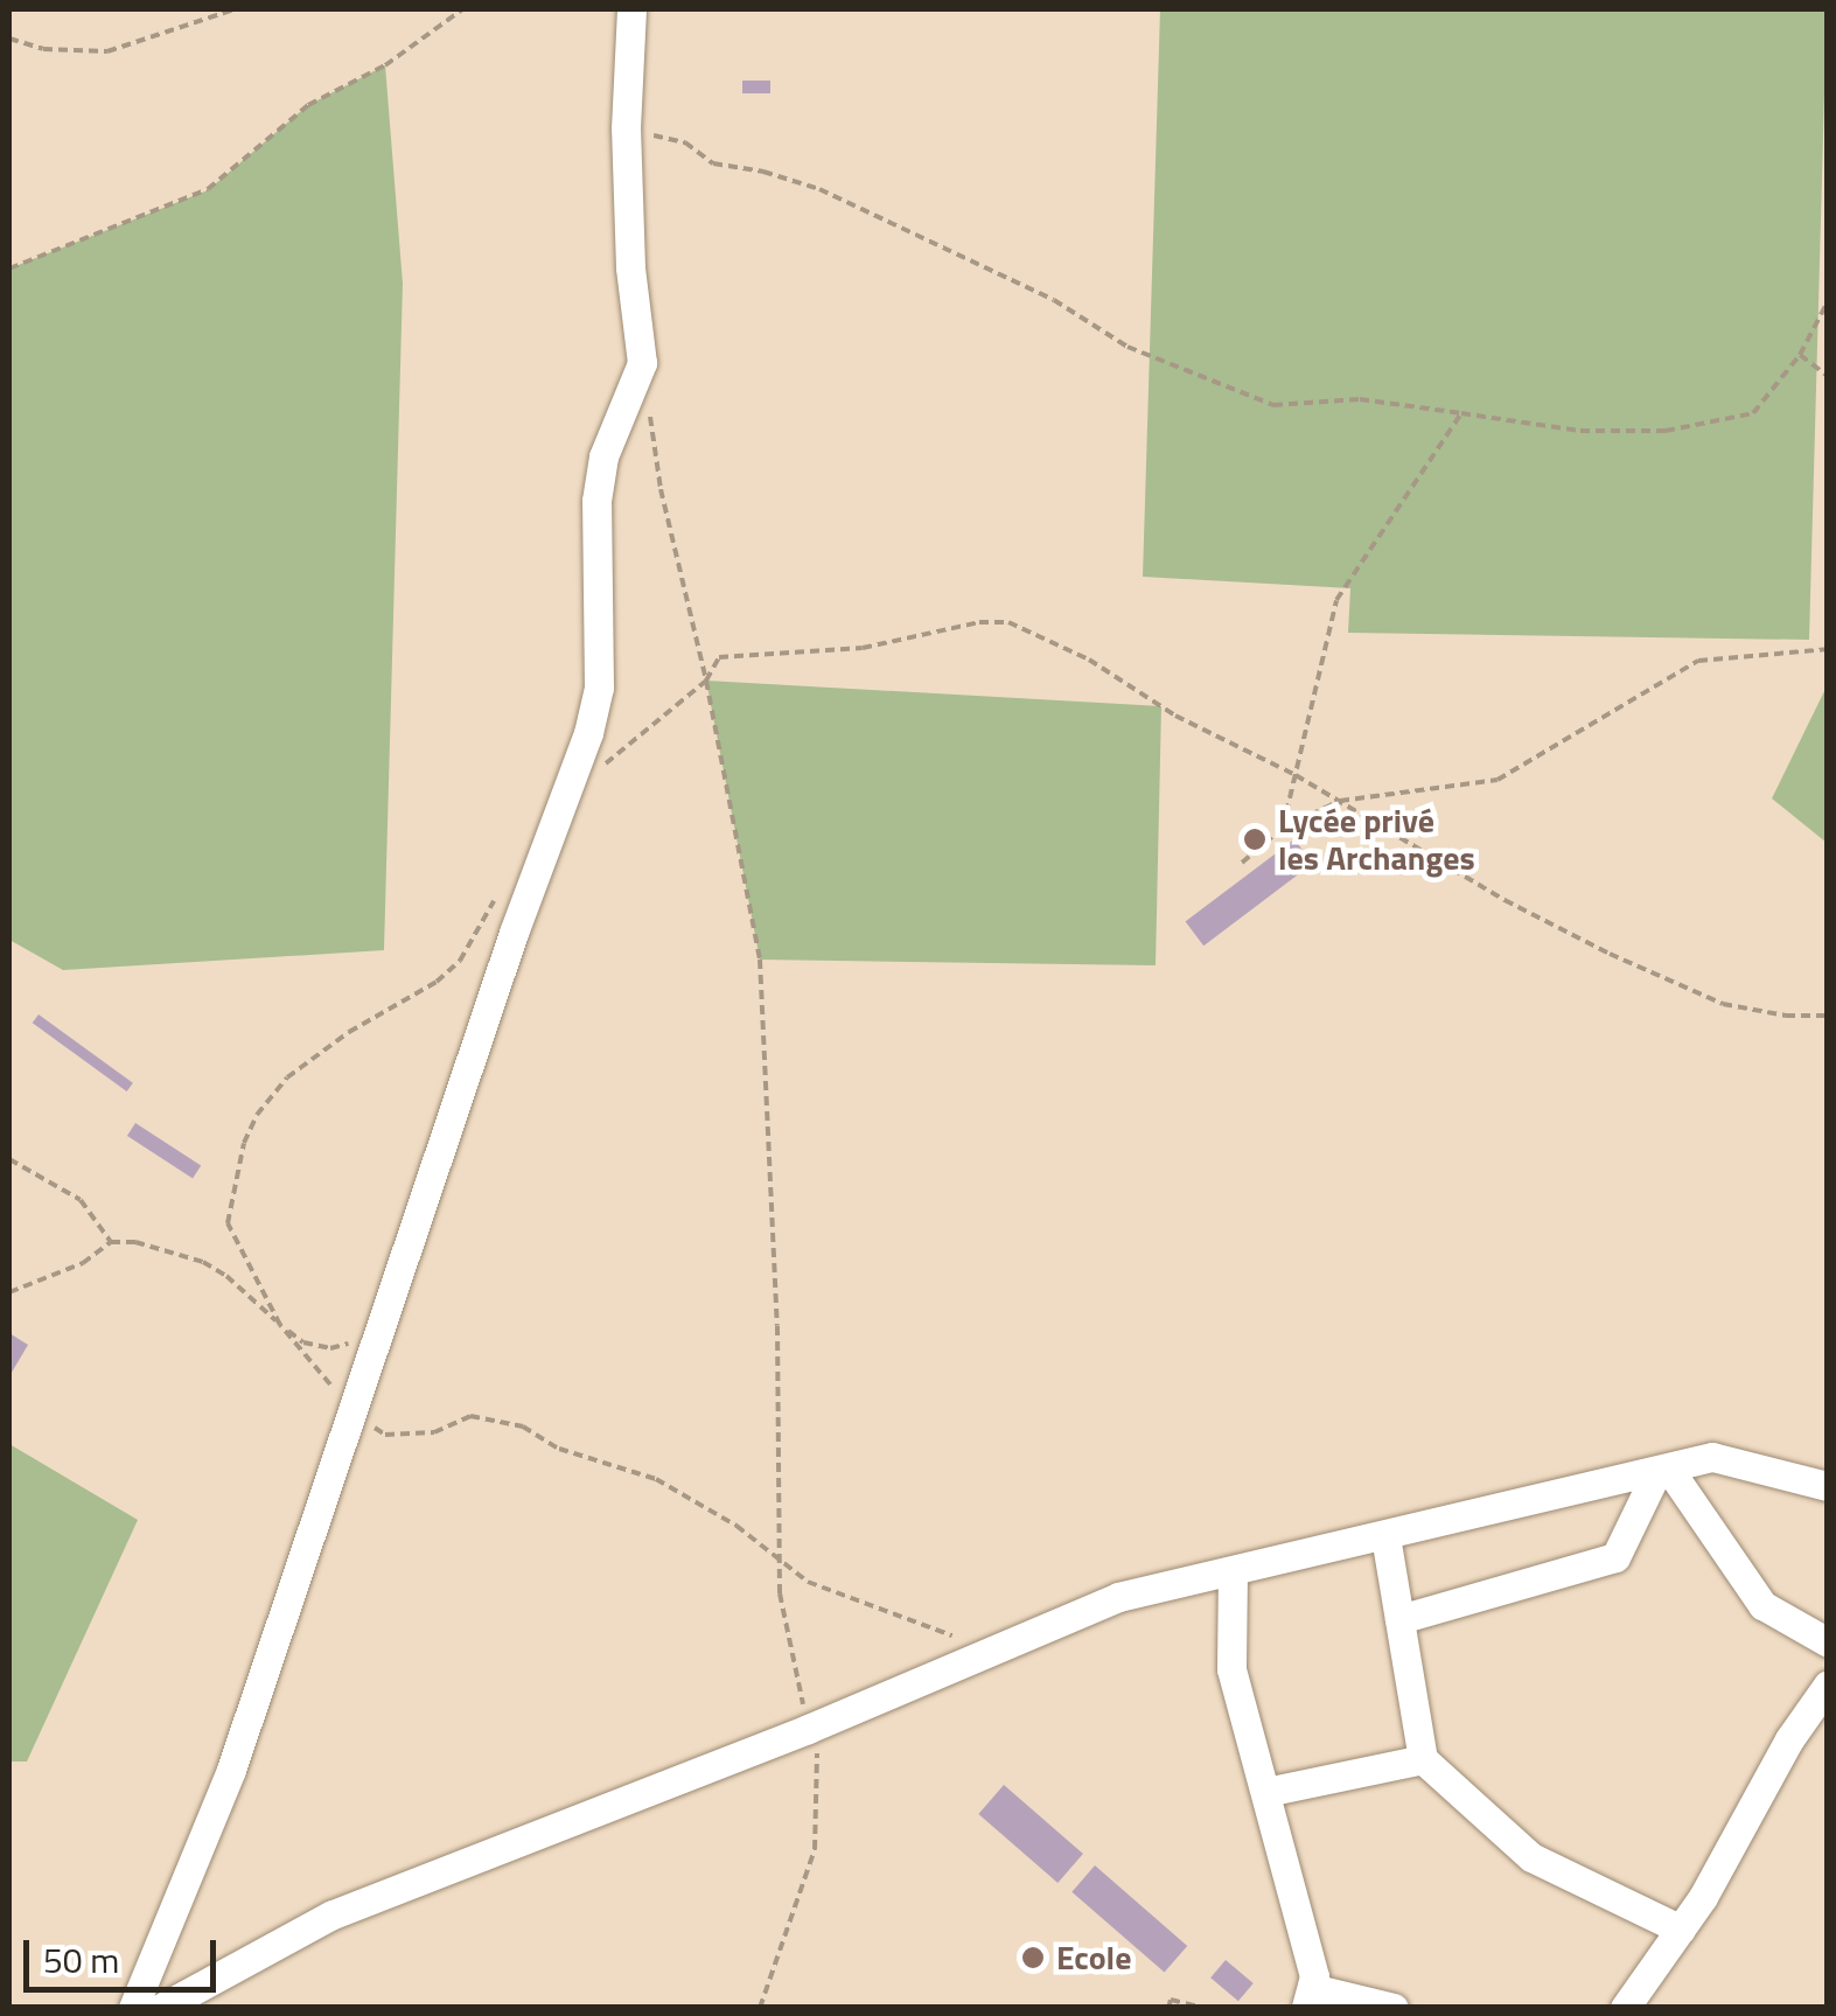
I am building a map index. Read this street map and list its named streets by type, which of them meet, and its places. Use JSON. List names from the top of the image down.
{
  "places": ["Lycée privé les Archanges", "Ecole"],
  "scale_bar": "50 m"
}
